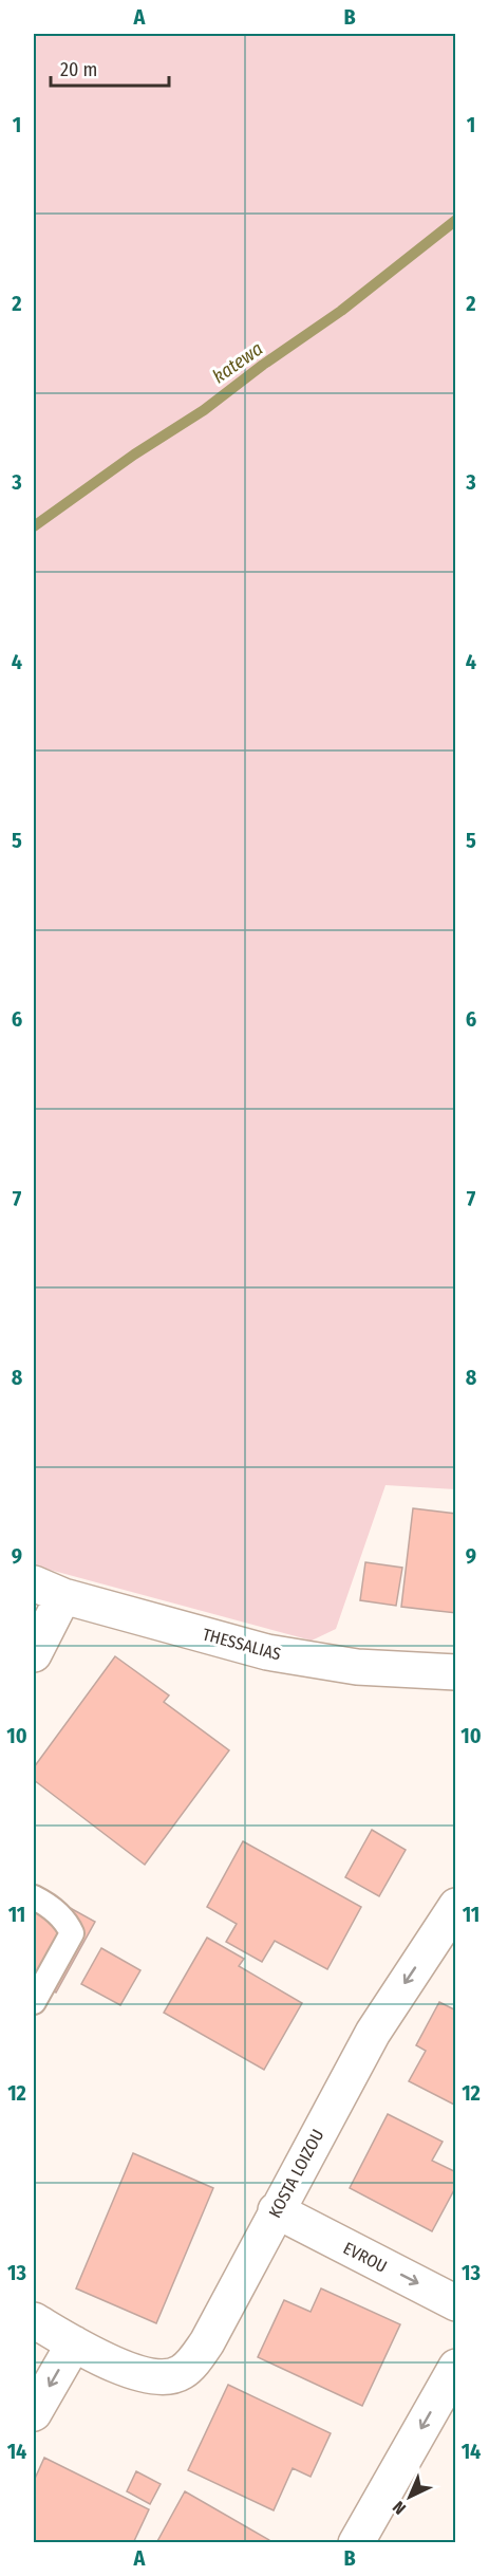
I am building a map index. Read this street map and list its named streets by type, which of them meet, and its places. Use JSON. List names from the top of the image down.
{
  "streets": {
    "street": ["THESSALIAS", "KOSTA LOIZOU", "EVROU"]
  },
  "crossings": [
    ["KOSTA LOIZOU", "EVROU"]
  ],
  "one_way": ["KOSTA LOIZOU", "EVROU"],
  "water": ["katewa"],
  "scale_bar": "20 m",
  "north": "bottom left",
  "grid": {
    "columns": ["A", "B"],
    "rows": [
      "1",
      "2",
      "3",
      "4",
      "5",
      "6",
      "7",
      "8",
      "9",
      "10",
      "11",
      "12",
      "13",
      "14"
    ]
  }
}
